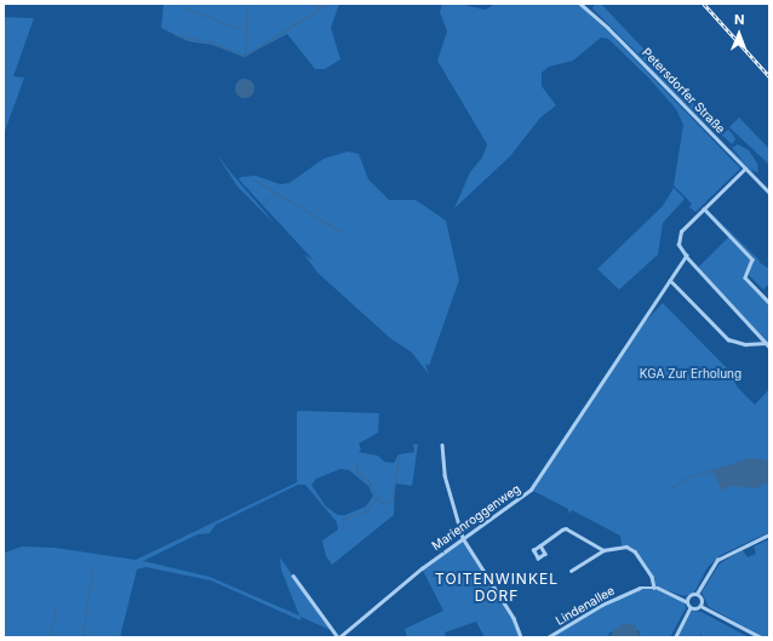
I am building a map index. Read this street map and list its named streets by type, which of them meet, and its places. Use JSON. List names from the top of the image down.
{
  "streets": {
    "street": ["Petersdorfer Straße", "Marienroggenweg", "Lindenallee"]
  },
  "districts": ["TOITENWINKEL DORF"],
  "parks": ["KGA Zur Erholung"],
  "north": "top"
}
